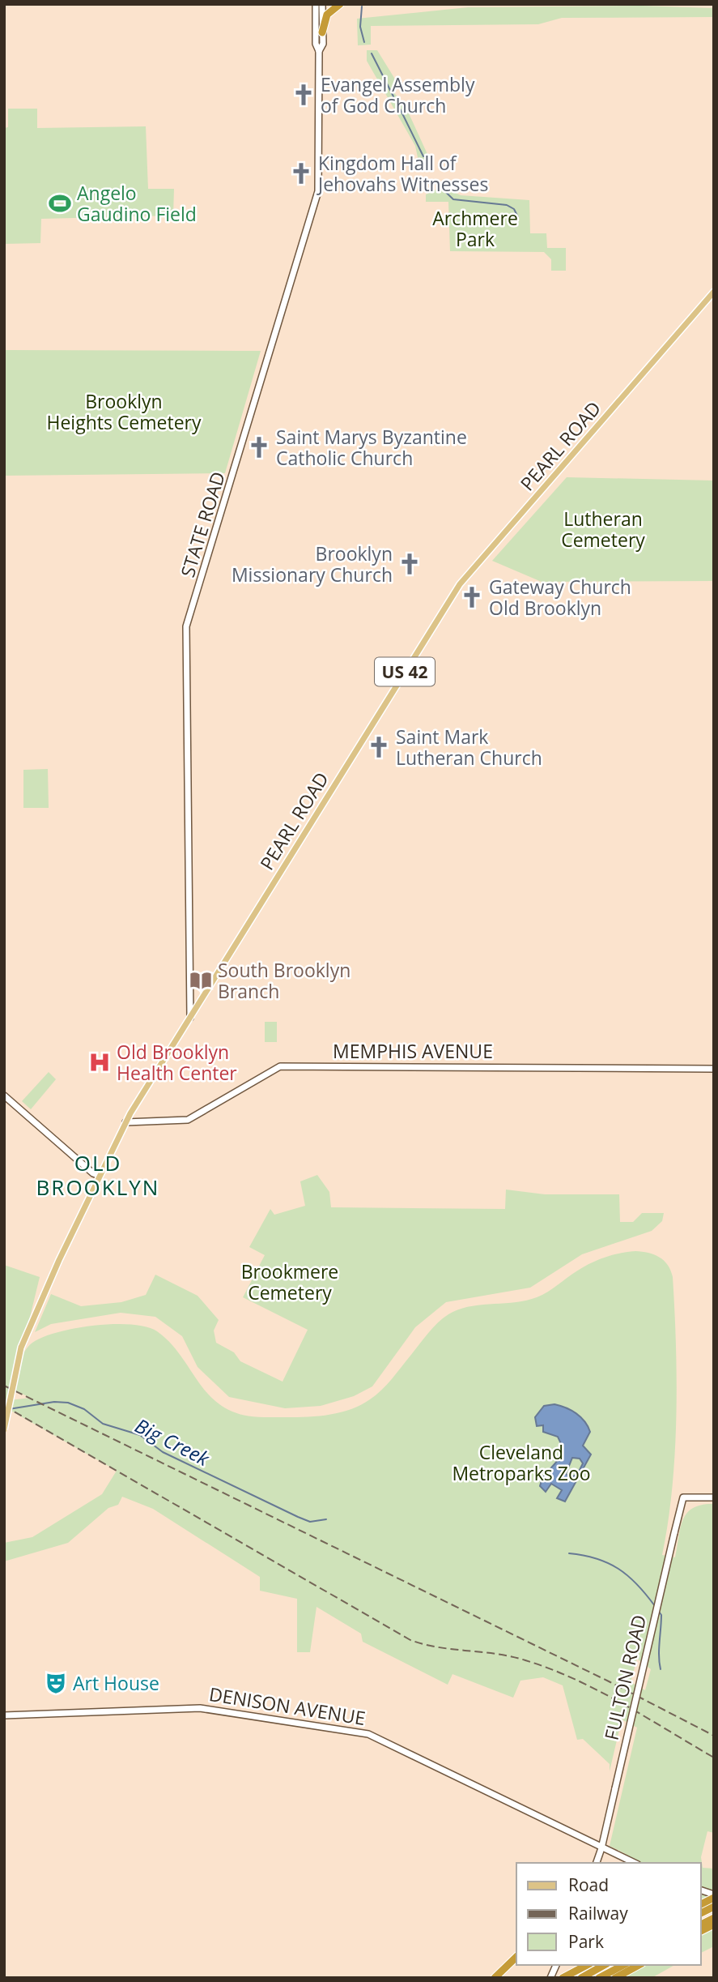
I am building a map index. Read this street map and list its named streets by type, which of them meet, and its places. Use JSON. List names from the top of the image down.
{
  "streets": {
    "main road": [
      "PEARL ROAD",
      "STATE ROAD",
      "US 42",
      "MEMPHIS AVENUE",
      "FULTON ROAD",
      "DENISON AVENUE"
    ]
  },
  "crossings": [
    ["PEARL ROAD", "STATE ROAD"],
    ["PEARL ROAD", "MEMPHIS AVENUE"],
    ["FULTON ROAD", "DENISON AVENUE"]
  ],
  "districts": ["OLD BROOKLYN"],
  "water": ["Big Creek"],
  "parks": [
    "Archmere Park",
    "Brooklyn Heights Cemetery",
    "Lutheran Cemetery",
    "Brookmere Cemetery",
    "Cleveland Metroparks Zoo"
  ],
  "places": {
    "church": [
      "Evangel Assembly of God Church",
      "Kingdom Hall of Jehovahs Witnesses",
      "Saint Marys Byzantine Catholic Church",
      "Brooklyn Missionary Church",
      "Gateway Church Old Brooklyn",
      "Saint Mark Lutheran Church"
    ],
    "sports": ["Angelo Gaudino Field"],
    "library": ["South Brooklyn Branch"],
    "hospital": ["Old Brooklyn Health Center"],
    "theatre": ["Art House"]
  },
  "legend": ["Road", "Railway", "Park"]
}
